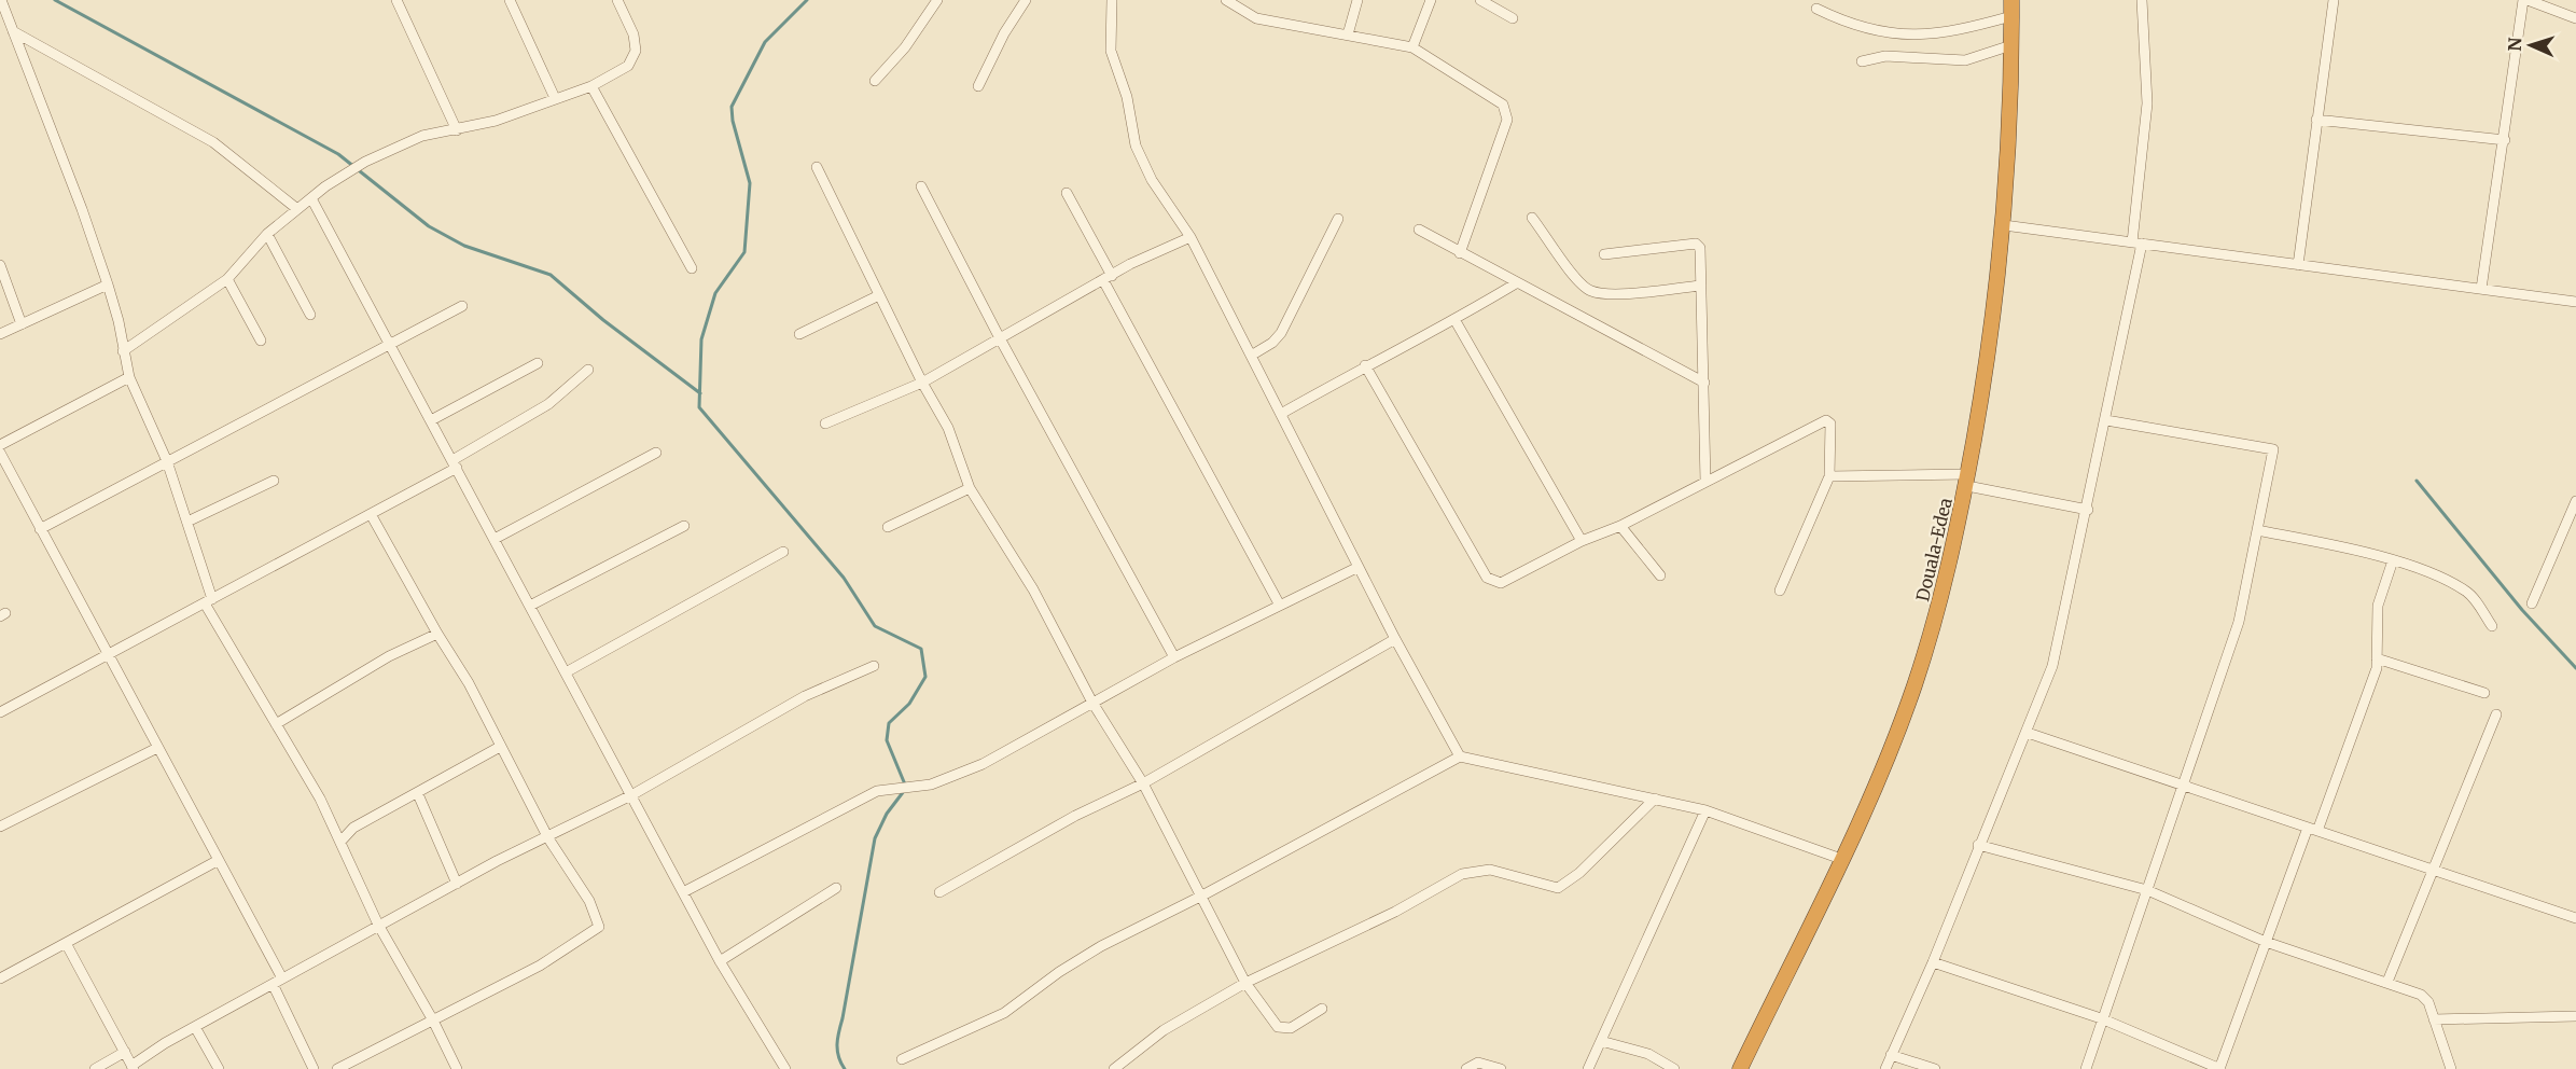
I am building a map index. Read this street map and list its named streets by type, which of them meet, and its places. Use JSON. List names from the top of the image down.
{
  "streets": {
    "highway": ["Douala-Edea"]
  },
  "north": "left"
}
